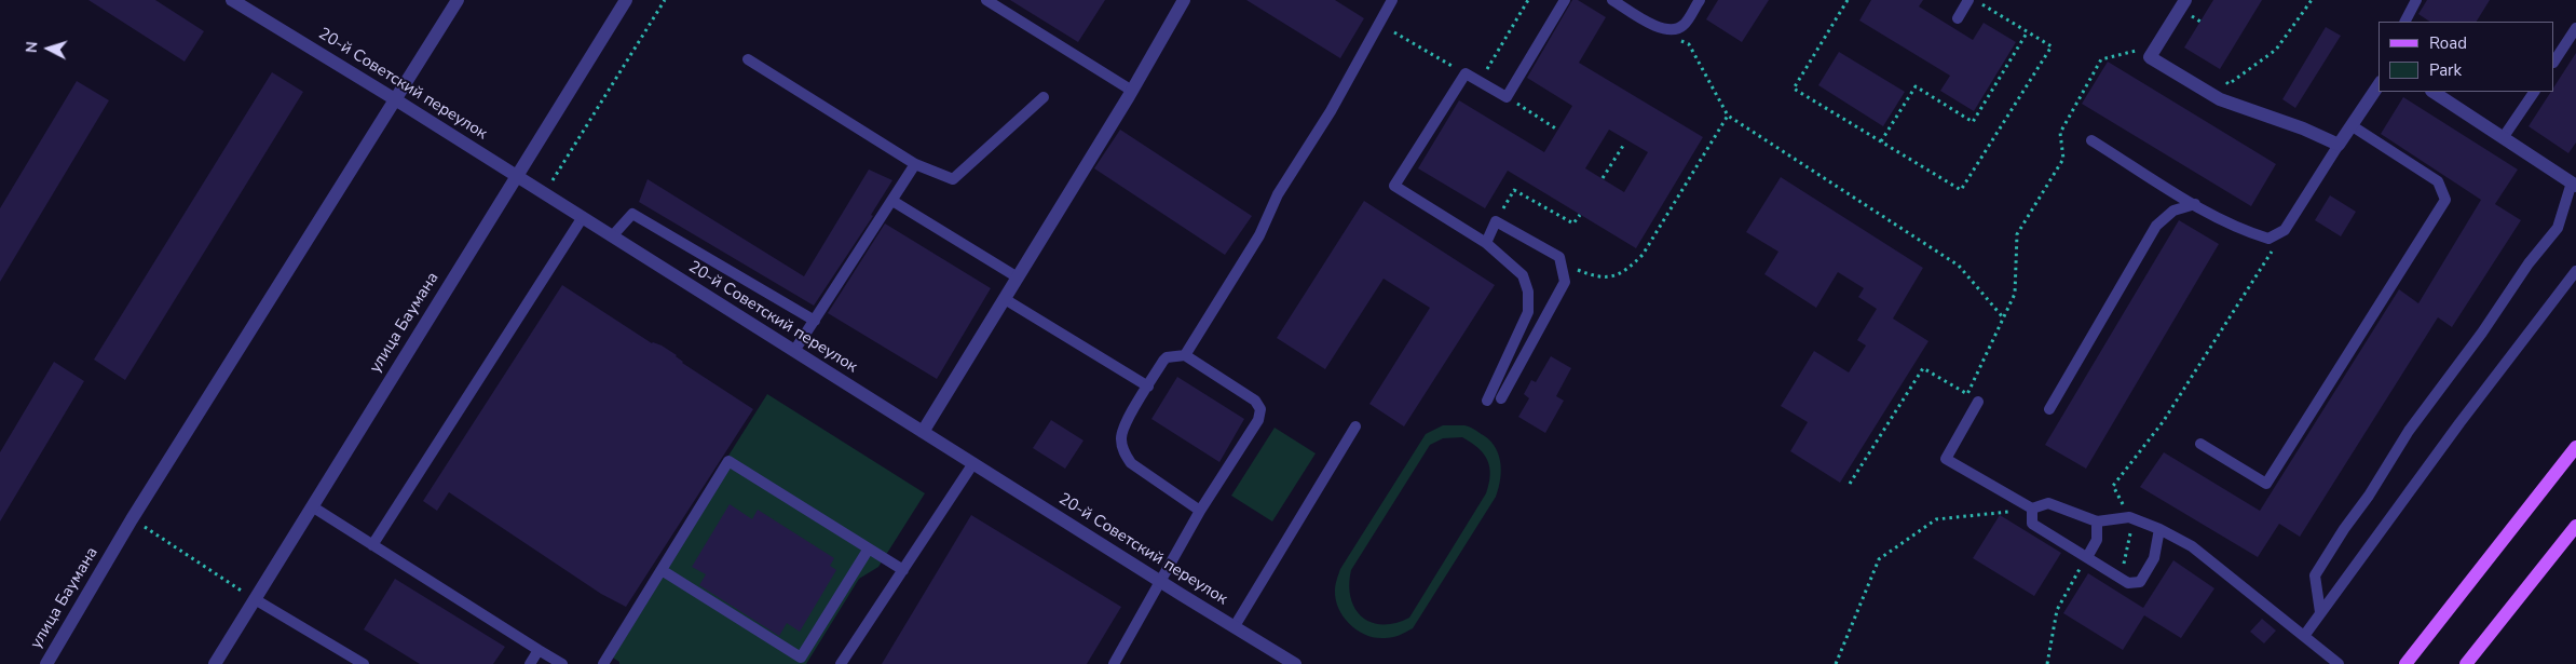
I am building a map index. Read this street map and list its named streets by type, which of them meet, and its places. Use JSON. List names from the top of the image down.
{
  "streets": {
    "street": ["20-й Советский переулок", "улица Баумана"]
  },
  "crossings": [
    ["20-й Советский переулок", "улица Баумана"]
  ],
  "legend": ["Road", "Park"],
  "north": "left"
}
